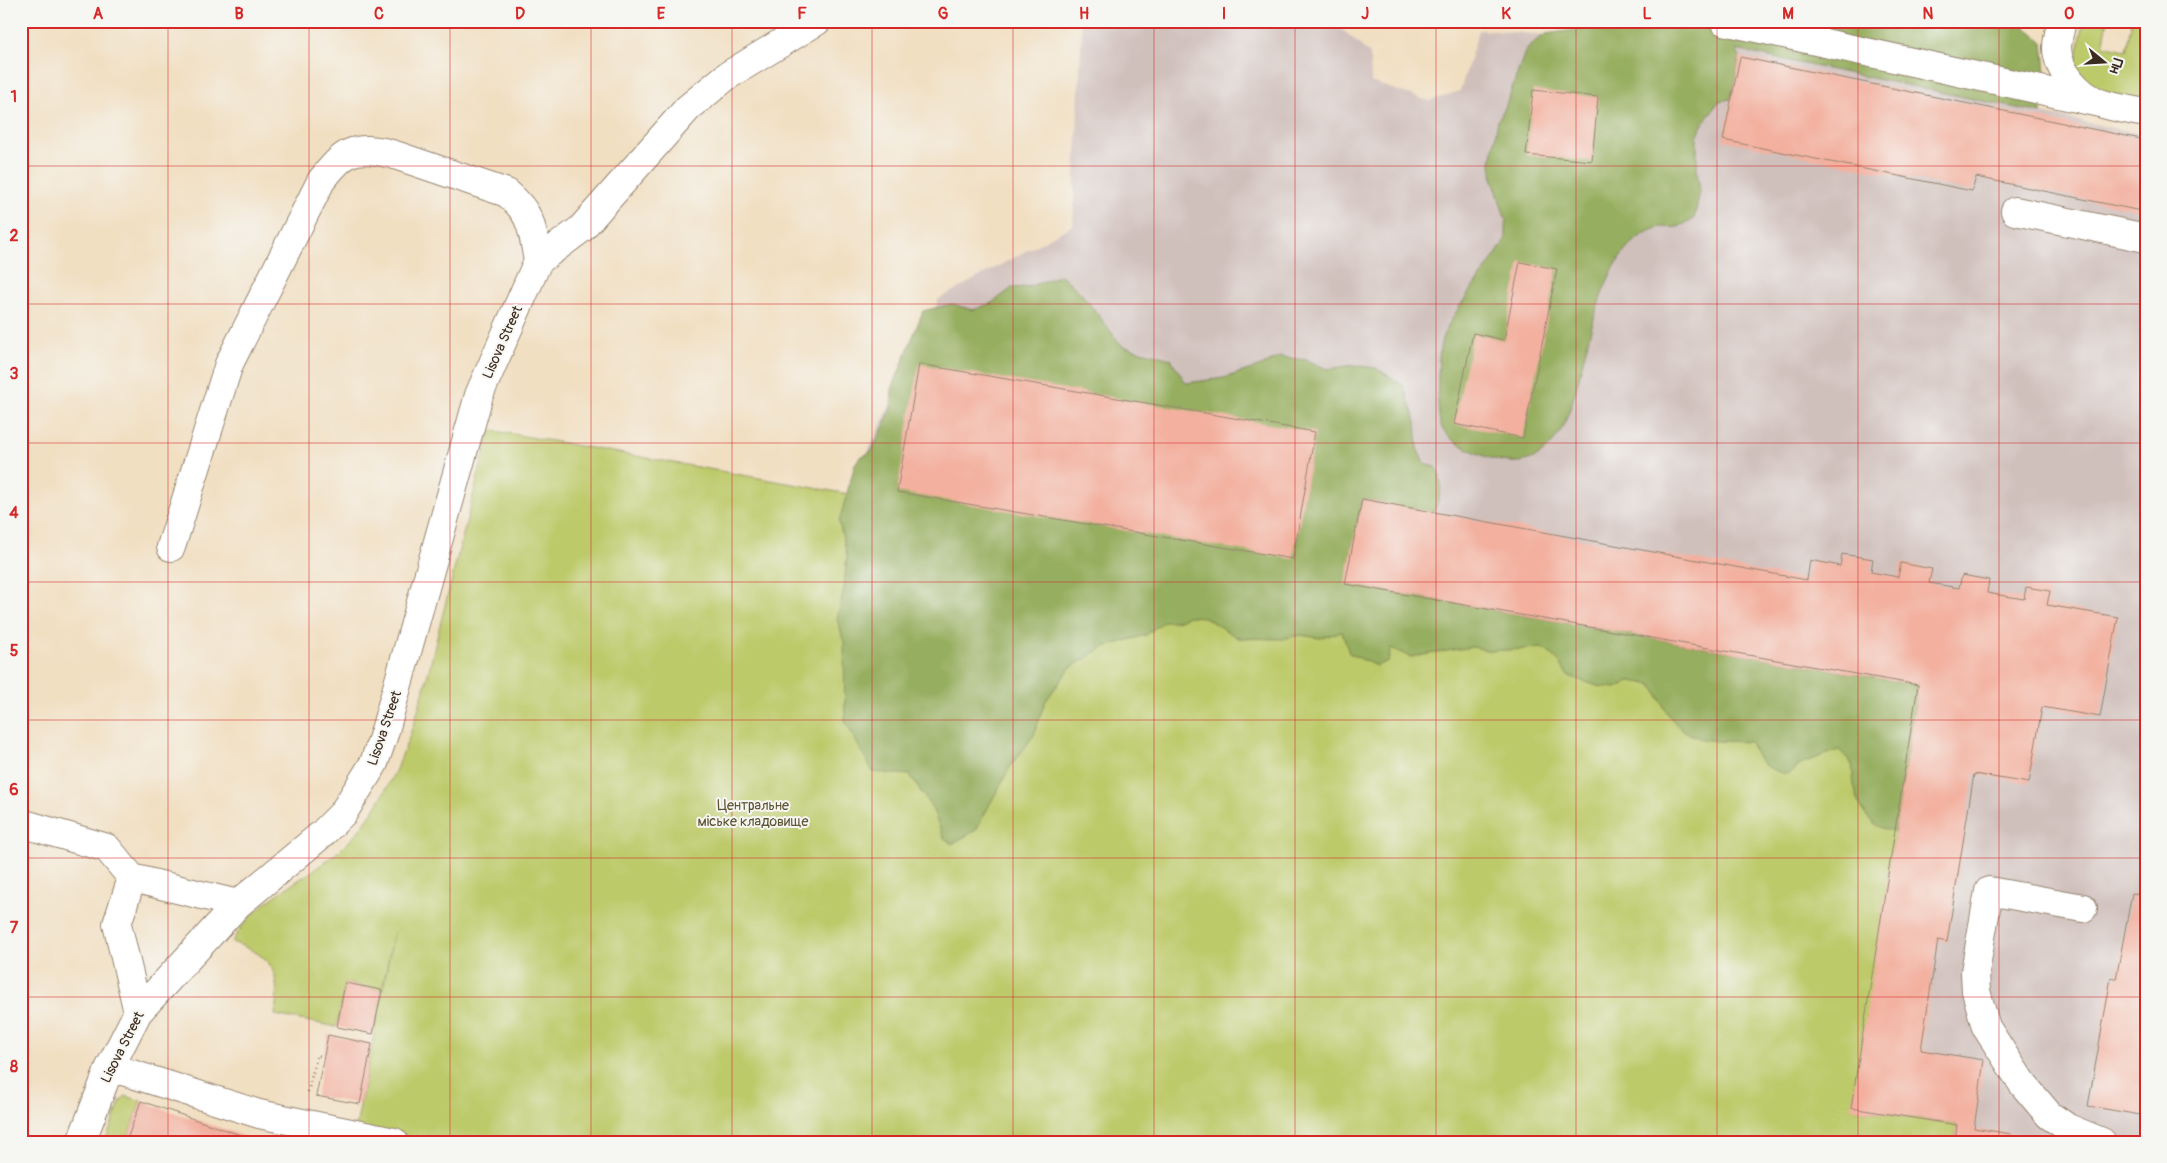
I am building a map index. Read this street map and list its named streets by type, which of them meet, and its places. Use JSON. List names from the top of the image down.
{
  "streets": {
    "street": ["Lisova Street"]
  },
  "parks": ["Центральне міське кладовище"],
  "north": "right",
  "grid": {
    "columns": [
      "A",
      "B",
      "C",
      "D",
      "E",
      "F",
      "G",
      "H",
      "I",
      "J",
      "K",
      "L",
      "M",
      "N",
      "O"
    ],
    "rows": [
      "1",
      "2",
      "3",
      "4",
      "5",
      "6",
      "7",
      "8"
    ]
  }
}
